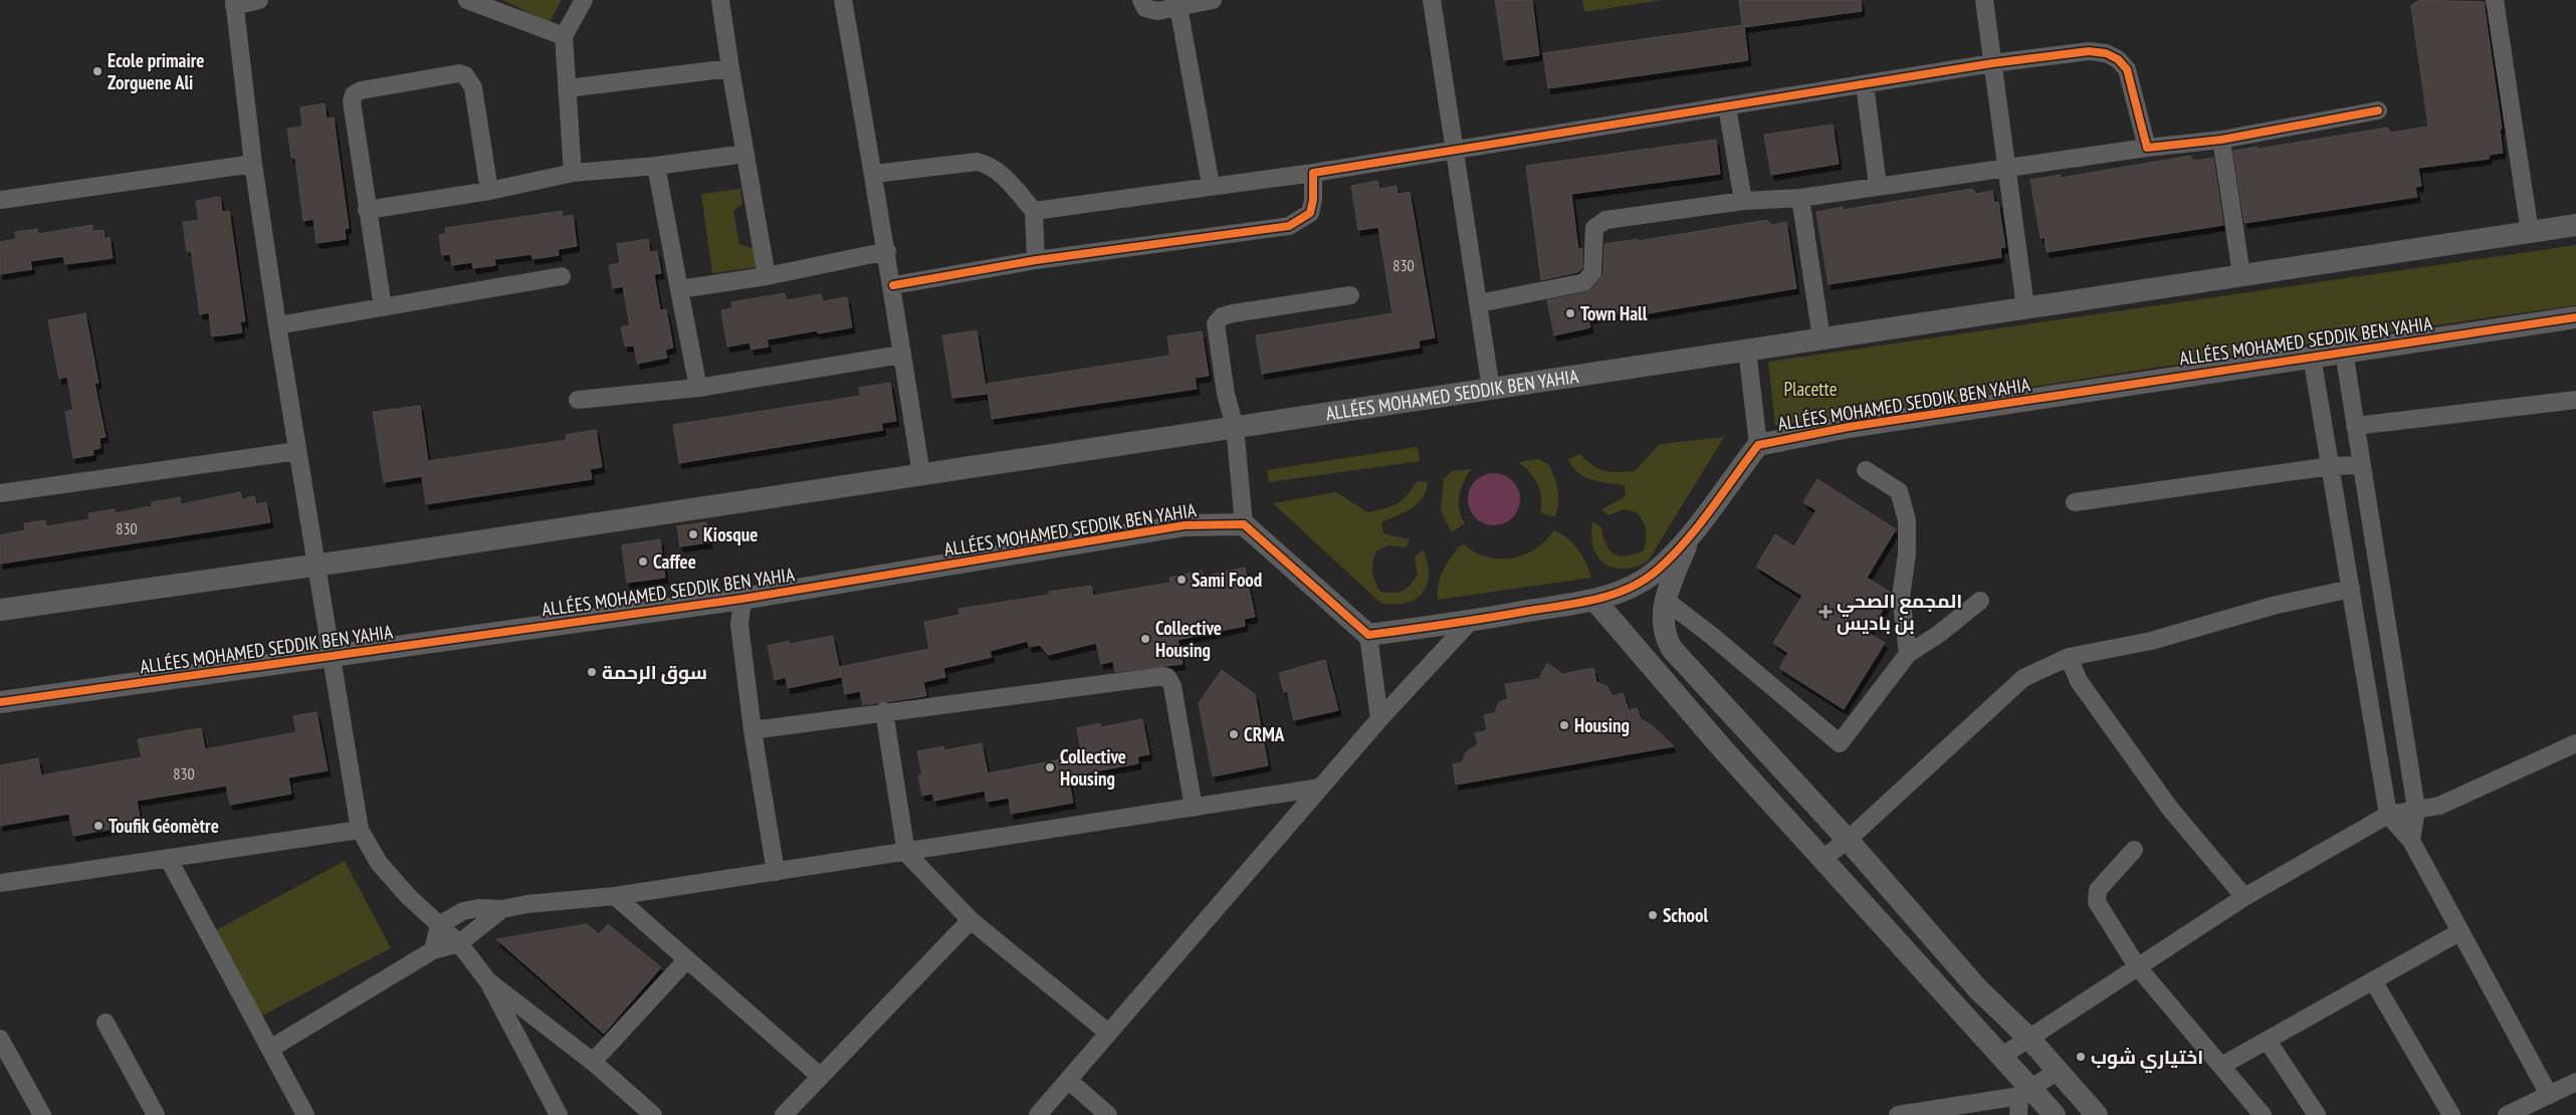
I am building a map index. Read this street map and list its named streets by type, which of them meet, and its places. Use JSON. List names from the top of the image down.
{
  "streets": {
    "street": ["ALLÉES MOHAMED SEDDIK BEN YAHIA"]
  },
  "parks": ["Placette"],
  "places": {
    "other": [
      "Ecole primaire Zorguene Ali",
      "Town Hall",
      "Kiosque",
      "Caffee",
      "Sami Food",
      "Collective Housing",
      "سوق الرحمة",
      "Housing",
      "CRMA",
      "ِCollective Housing",
      "Toufik Géomètre",
      "School",
      "اختياري شوب"
    ],
    "health": ["المجمع الصحي بن باديس"]
  },
  "house_numbers": ["830", "830", "830"]
}
